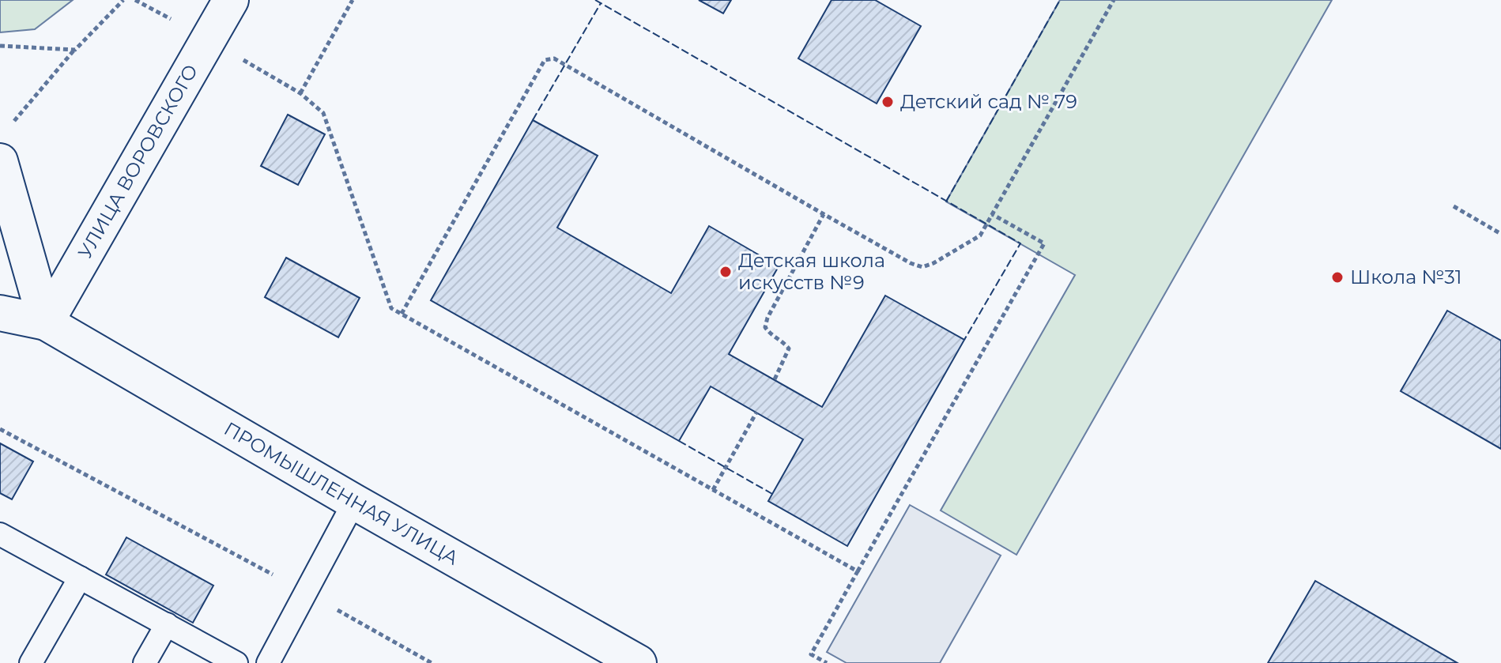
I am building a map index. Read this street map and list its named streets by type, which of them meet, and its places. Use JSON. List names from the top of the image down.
{
  "streets": {
    "main road": ["УЛИЦА ВОРОВСКОГО", "ПРОМЫШЛЕННАЯ УЛИЦА"]
  },
  "crossings": [
    ["УЛИЦА ВОРОВСКОГО", "ПРОМЫШЛЕННАЯ УЛИЦА"]
  ],
  "places": ["Детский сад № 79", "Детская школа искусств №9", "Школа №31"]
}
